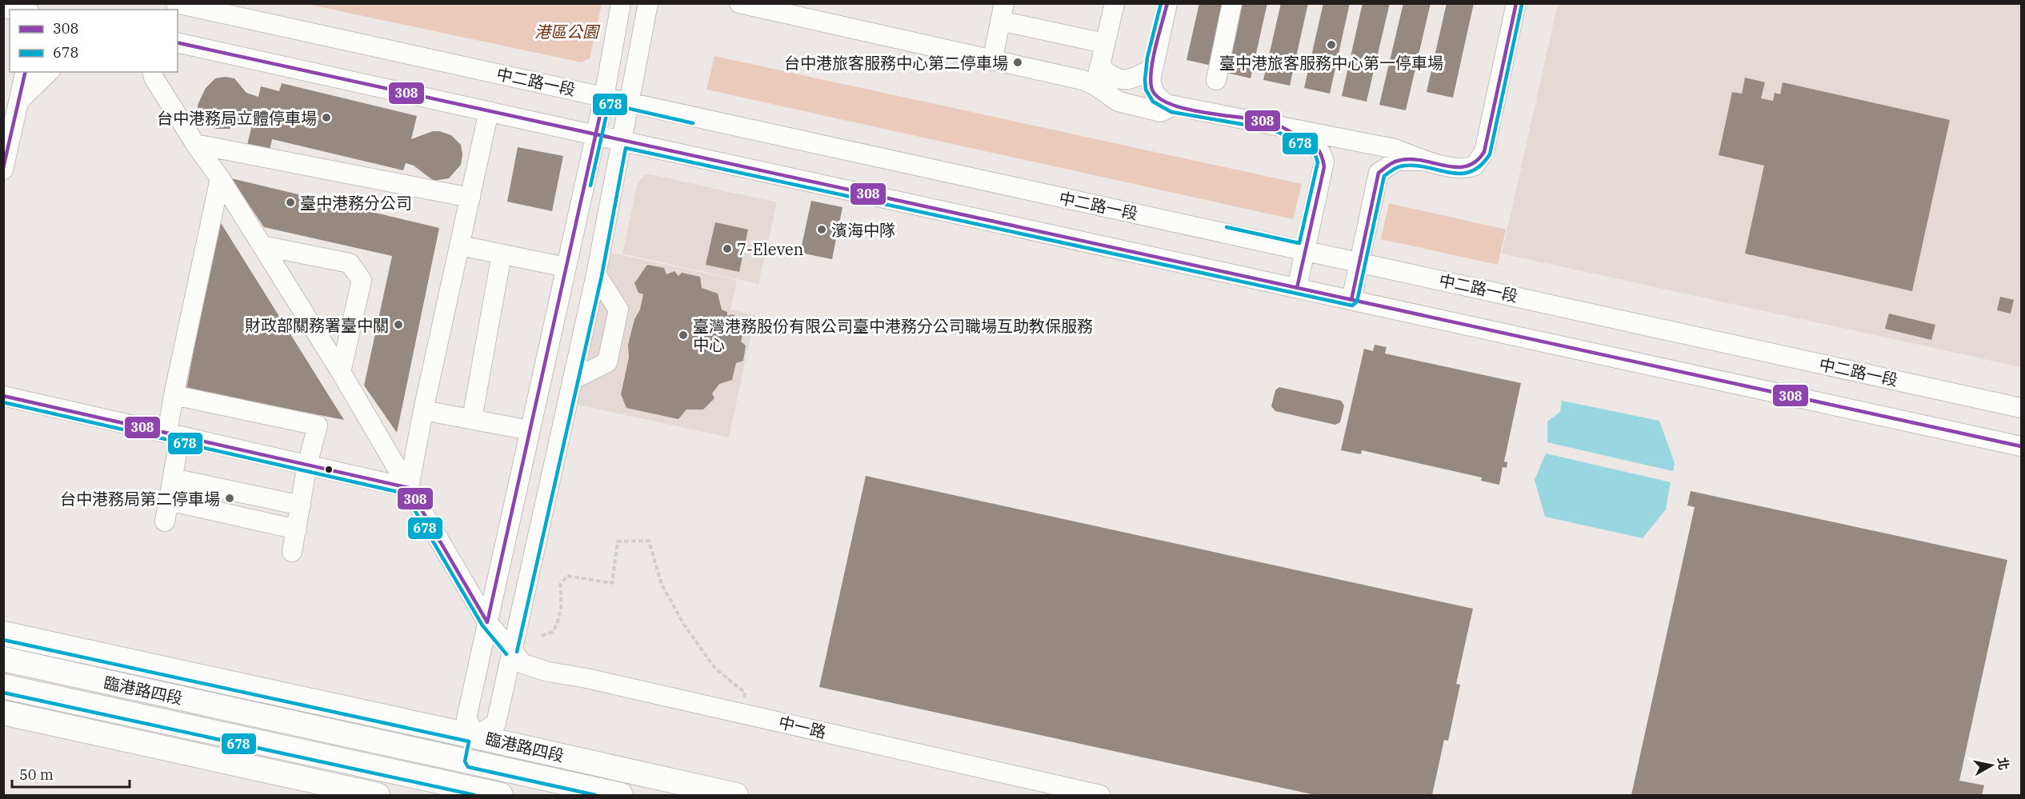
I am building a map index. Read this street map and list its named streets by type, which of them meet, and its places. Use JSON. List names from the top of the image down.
{
  "streets": {
    "main road": ["臨港路四段"],
    "street": ["中二路一段", "中一路"]
  },
  "parks": ["港區公園"],
  "places": [
    "臺中港旅客服務中心第一停車場",
    "台中港旅客服務中心第二停車場",
    "台中港務局立體停車場",
    "臺中港務分公司",
    "濱海中隊",
    "7-Eleven",
    "財政部關務署臺中關",
    "臺灣港務股份有限公司臺中港務分公司職場互助教保服務 中心",
    "台中港務局第二停車場"
  ],
  "lines": ["transit line 308", "transit line 678"],
  "legend": ["308", "678"],
  "scale_bar": "50 m",
  "north": "right"
}
